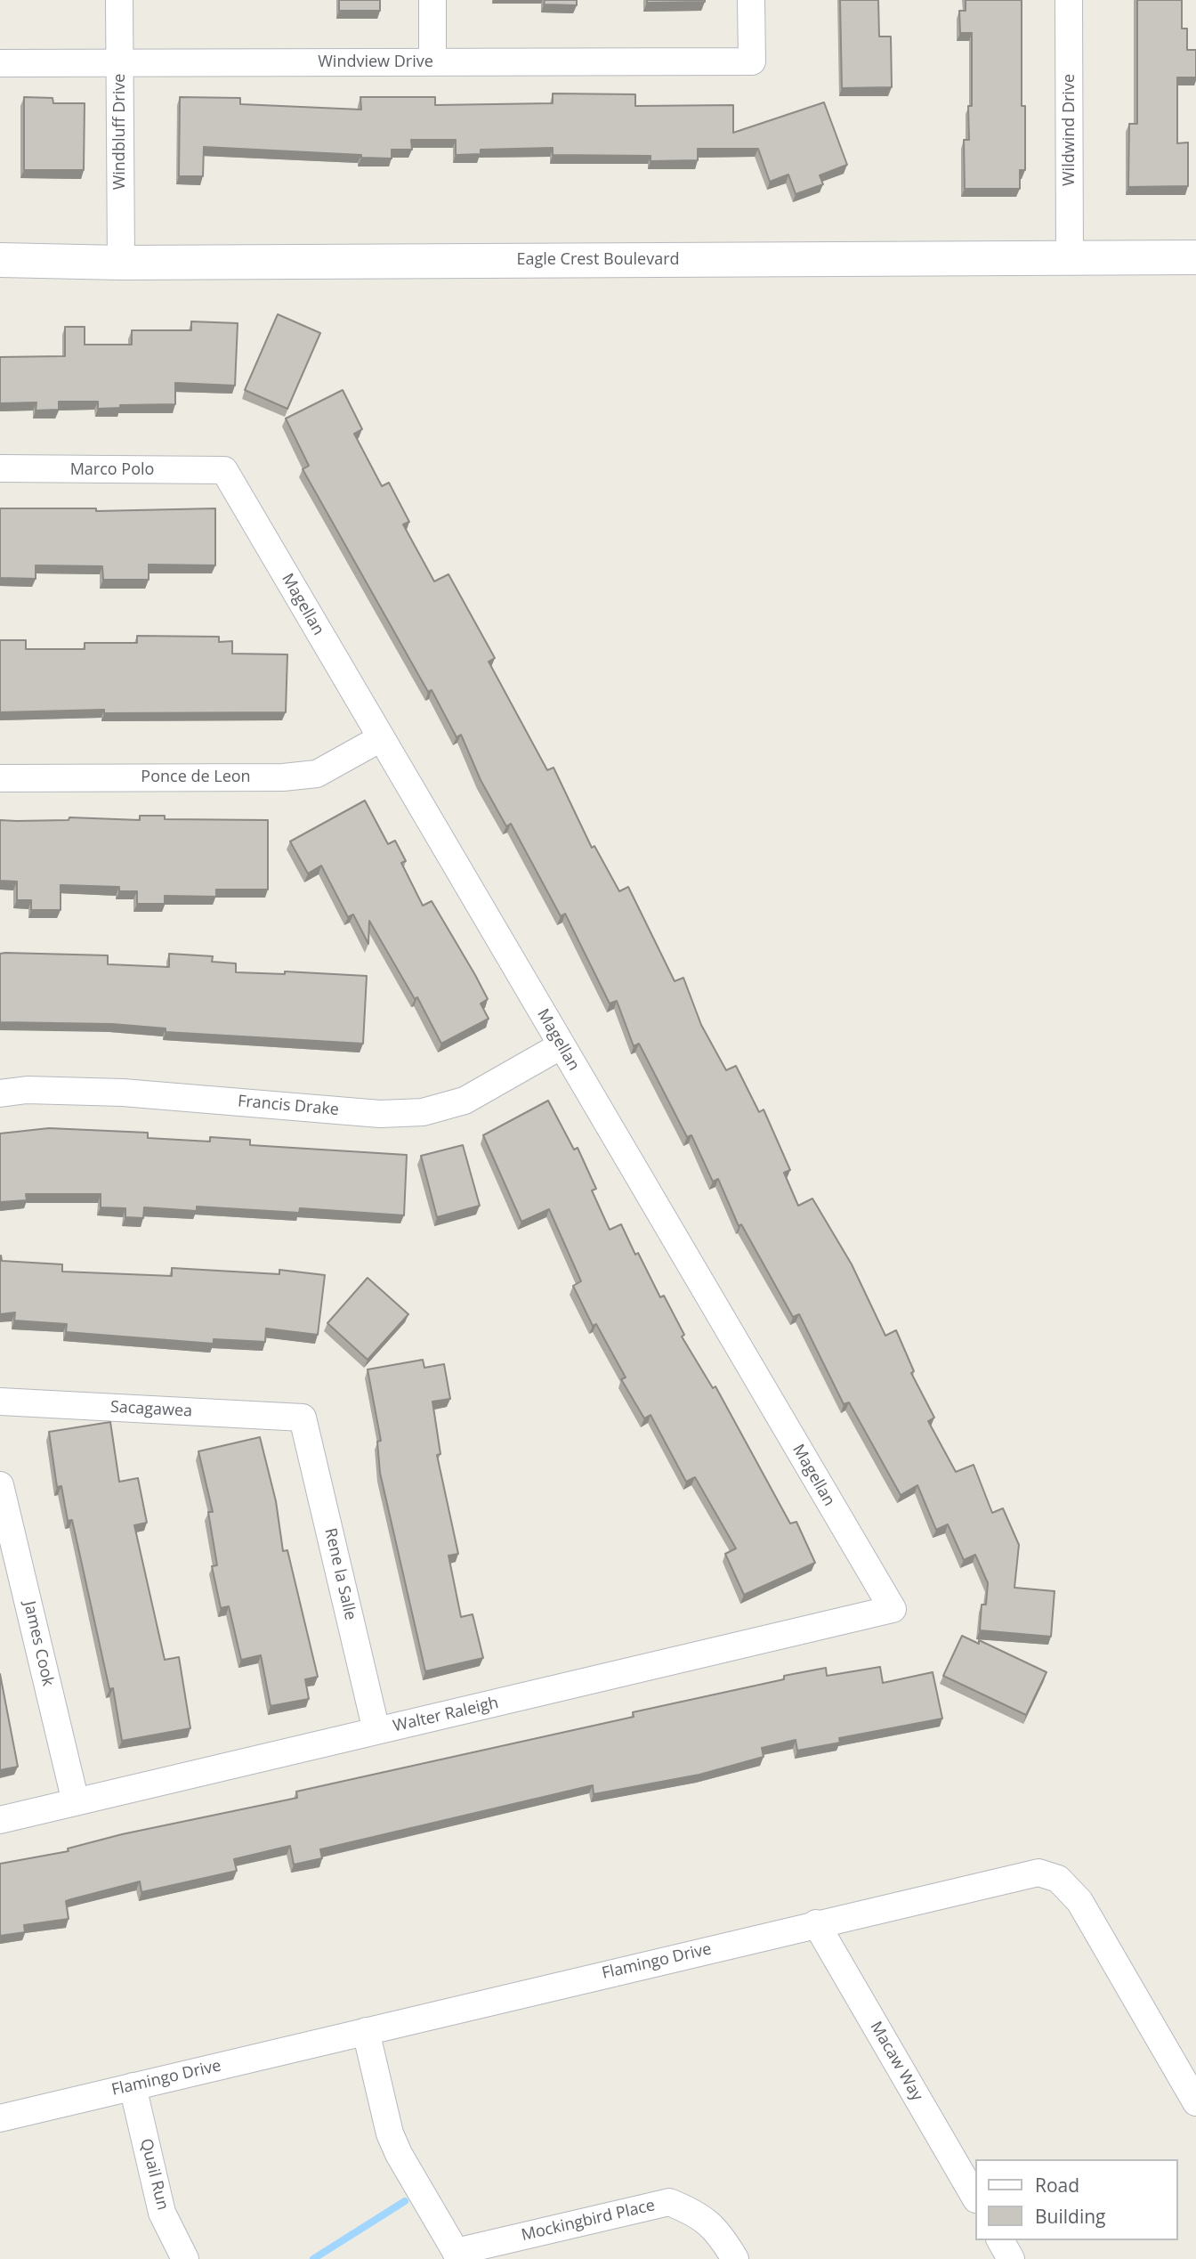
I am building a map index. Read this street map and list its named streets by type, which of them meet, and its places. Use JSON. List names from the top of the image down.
{
  "streets": {
    "main road": ["Eagle Crest Boulevard"],
    "street": [
      "Windview Drive",
      "Wildwind Drive",
      "Windbluff Drive",
      "Marco Polo",
      "Magellan",
      "Ponce de Leon",
      "Francis Drake",
      "Sacagawea",
      "Rene la Salle",
      "James Cook",
      "Walter Raleigh",
      "Flamingo Drive",
      "Macaw Way",
      "Quail Run",
      "Mockingbird Place"
    ]
  },
  "crossings": [
    ["Windview Drive", "Windbluff Drive"],
    ["Wildwind Drive", "Eagle Crest Boulevard"],
    ["Windbluff Drive", "Eagle Crest Boulevard"],
    ["Marco Polo", "Magellan"],
    ["Magellan", "Ponce de Leon"],
    ["Magellan", "Francis Drake"],
    ["Magellan", "Walter Raleigh"],
    ["Sacagawea", "Rene la Salle"],
    ["Rene la Salle", "Walter Raleigh"],
    ["James Cook", "Walter Raleigh"],
    ["Flamingo Drive", "Macaw Way"],
    ["Flamingo Drive", "Quail Run"]
  ],
  "legend": ["Road", "Building"]
}
